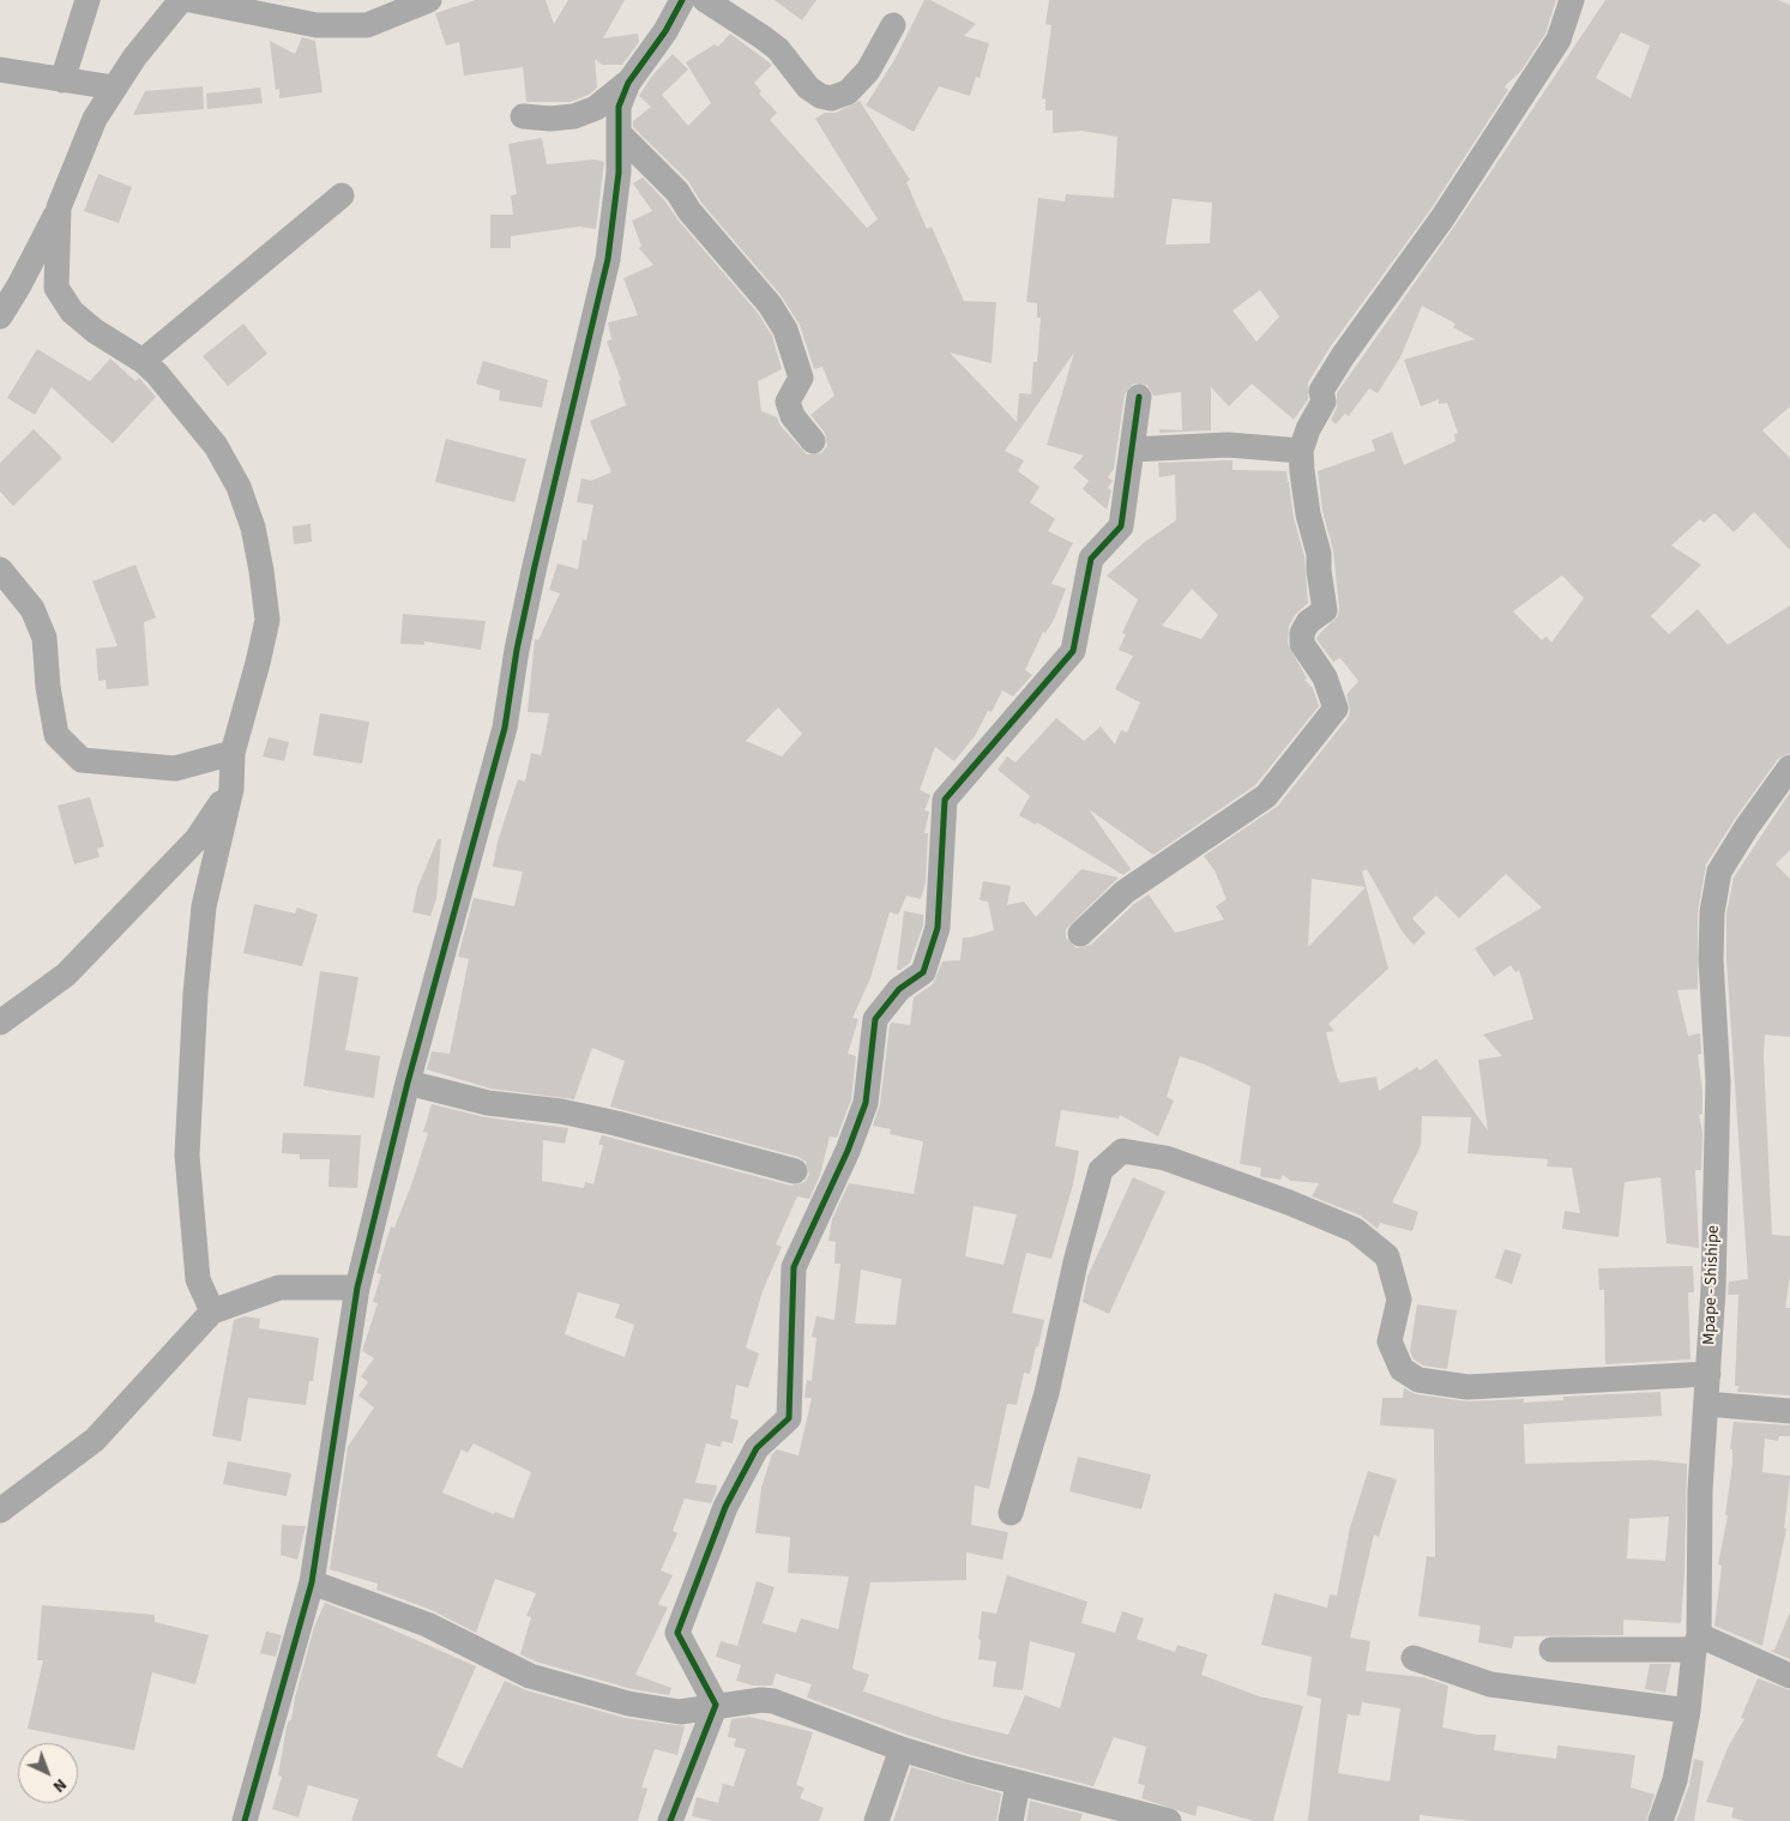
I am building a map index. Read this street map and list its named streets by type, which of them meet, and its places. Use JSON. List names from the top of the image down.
{
  "streets": {
    "street": ["Mpape - Shishipe"]
  },
  "north": "bottom right"
}
